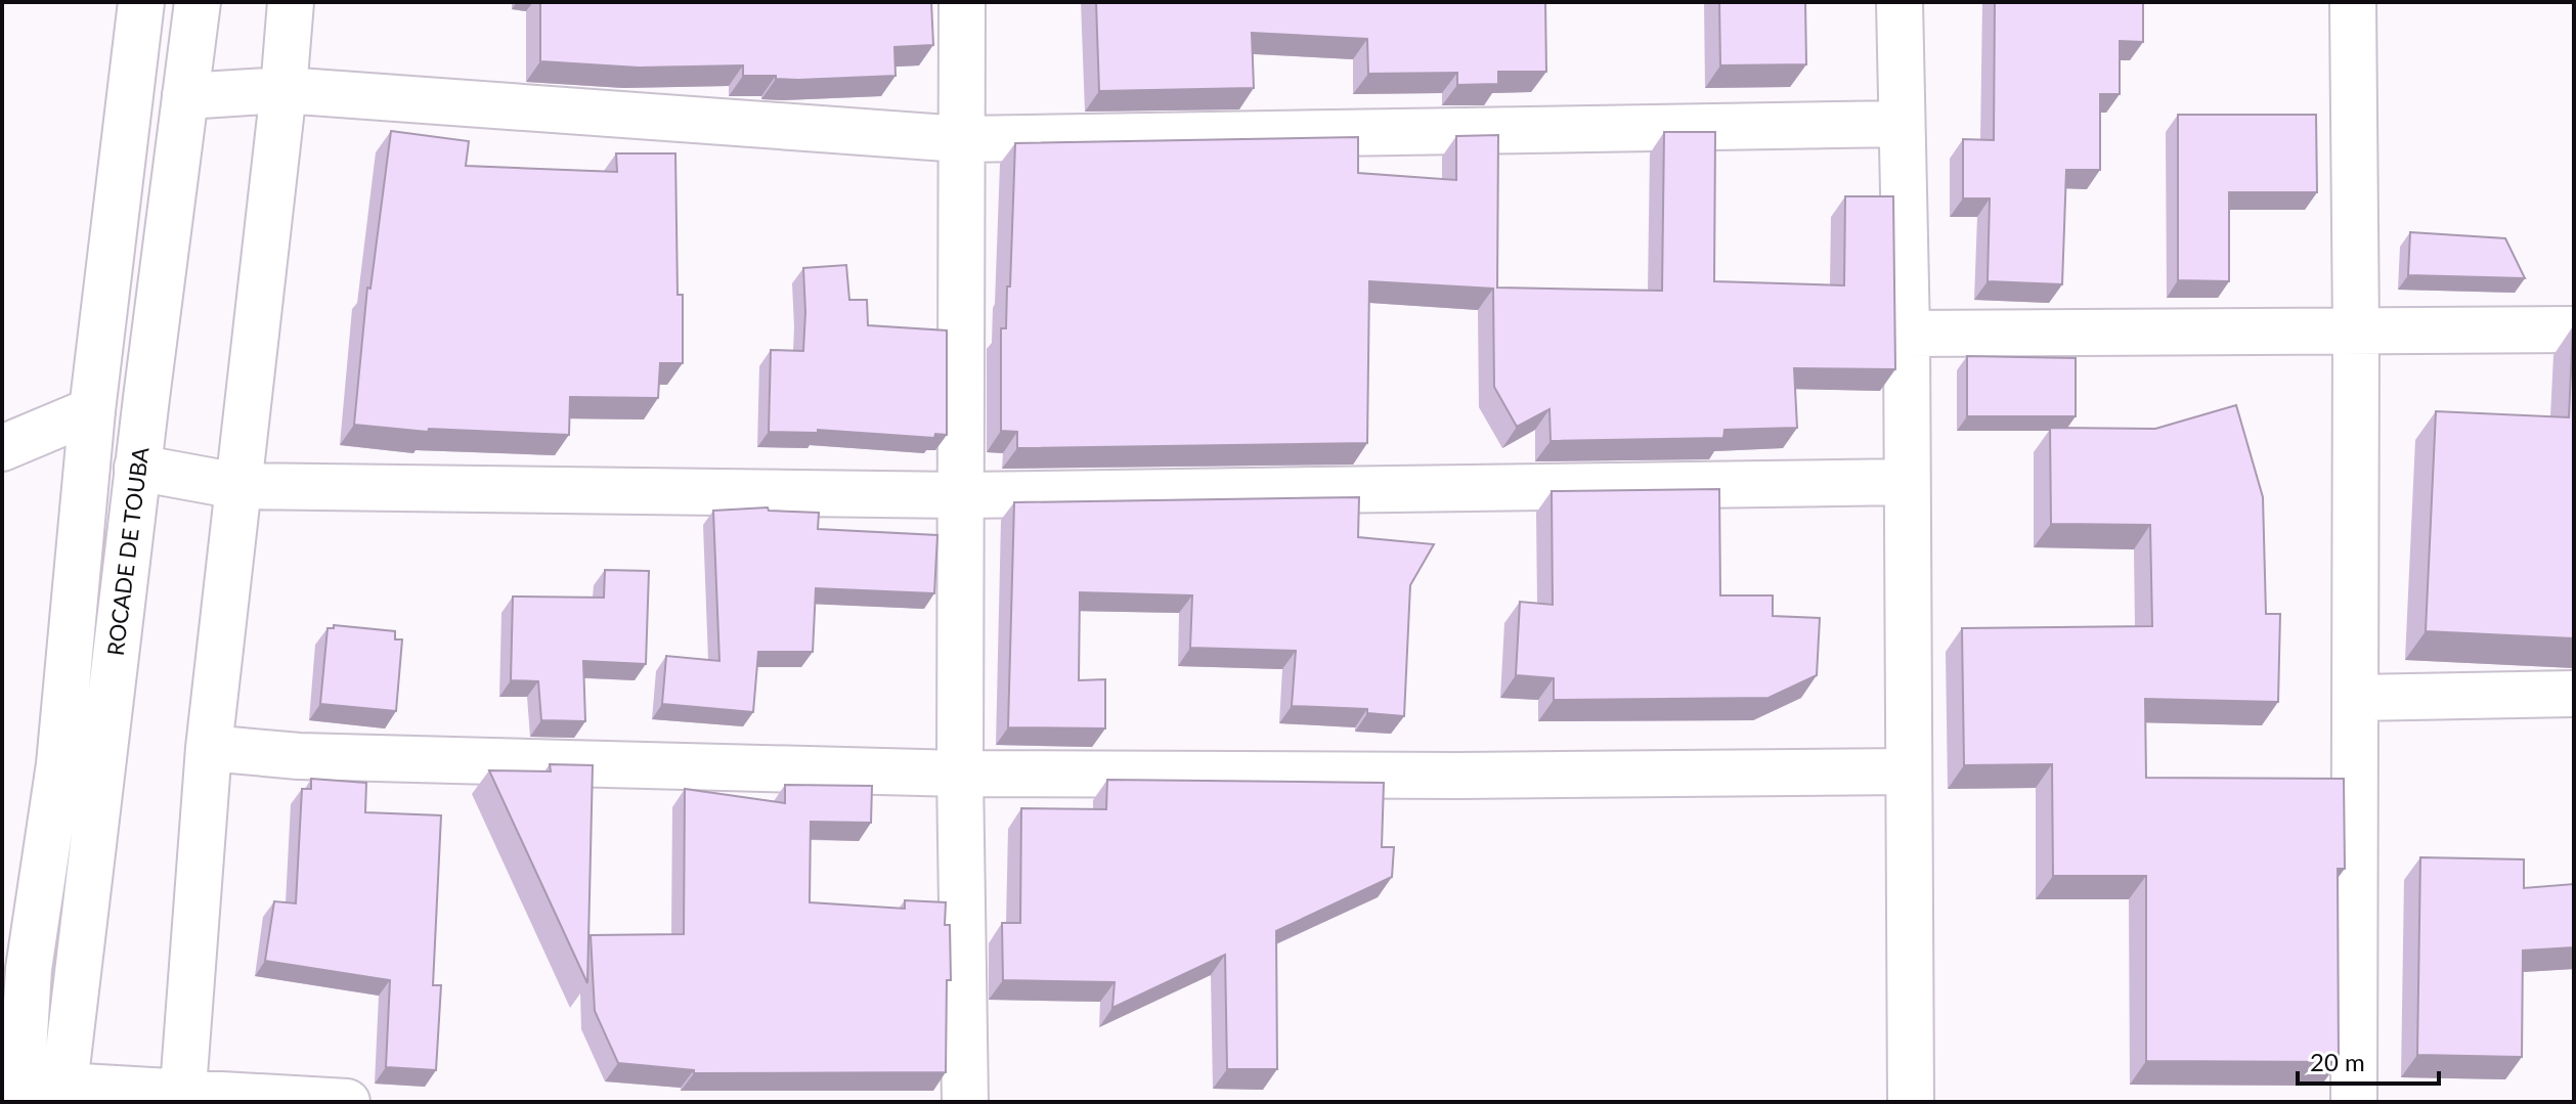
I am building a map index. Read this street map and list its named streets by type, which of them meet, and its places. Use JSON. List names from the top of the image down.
{
  "streets": {
    "street": ["ROCADE DE TOUBA"]
  },
  "scale_bar": "20 m"
}
